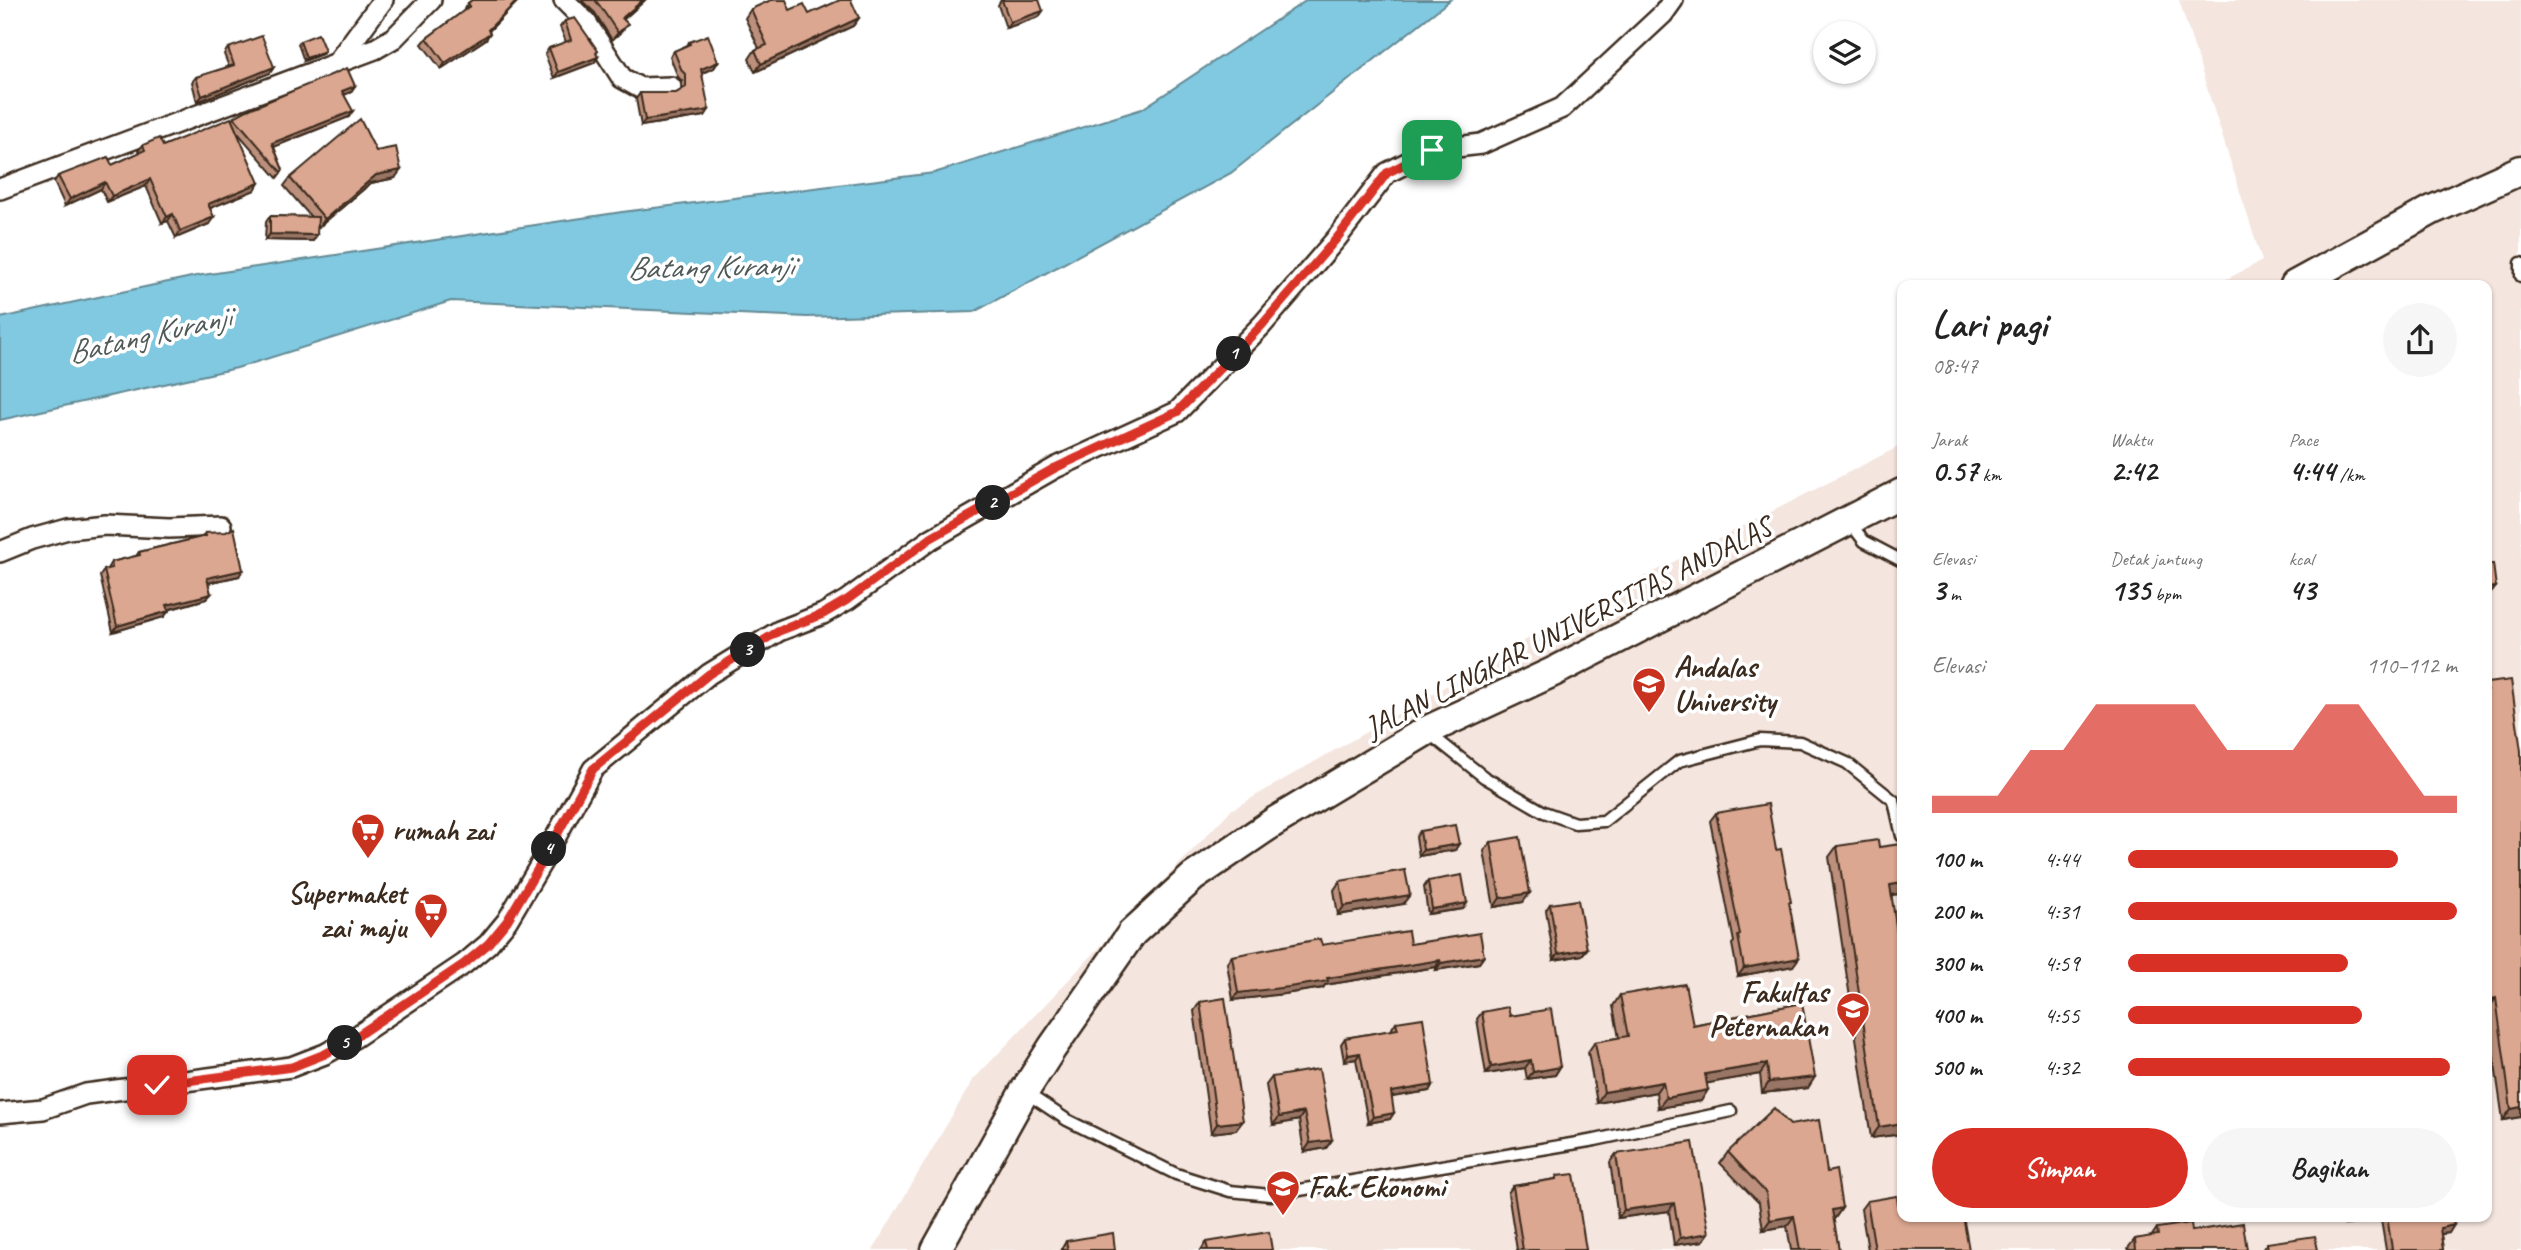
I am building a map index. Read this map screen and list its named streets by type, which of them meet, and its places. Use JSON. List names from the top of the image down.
{
  "streets": {
    "street": ["JALAN LINGKAR UNIVERSITAS ANDALAS"]
  },
  "water": ["Batang Kuranji"],
  "places": {
    "school or university": ["Andalas University", "Fakultas Peternakan", "Fak. Ekonomi"],
    "supermarket": ["rumah zai", "Supermaket zai maju"]
  },
  "page": {
    "heading": ["Lari pagi", "08:47"],
    "pins": [
      "1",
      "2",
      "3",
      "4",
      "5"
    ],
    "stats": [
      ["Jarak", "0.57 km"],
      ["Waktu", "2:42"],
      ["Pace", "4:44 /km"],
      ["Elevasi", "3 m"],
      ["Detak jantung", "135 bpm"],
      ["kcal", "43"]
    ],
    "chart": ["Elevasi", "110–112 m"],
    "list": [
      {
        "name": "100 m",
        "note": "4:44"
      },
      {
        "name": "200 m",
        "note": "4:31"
      },
      {
        "name": "300 m",
        "note": "4:59"
      },
      {
        "name": "400 m",
        "note": "4:55"
      },
      {
        "name": "500 m",
        "note": "4:32"
      }
    ],
    "buttons": ["Simpan", "Bagikan"]
  }
}
